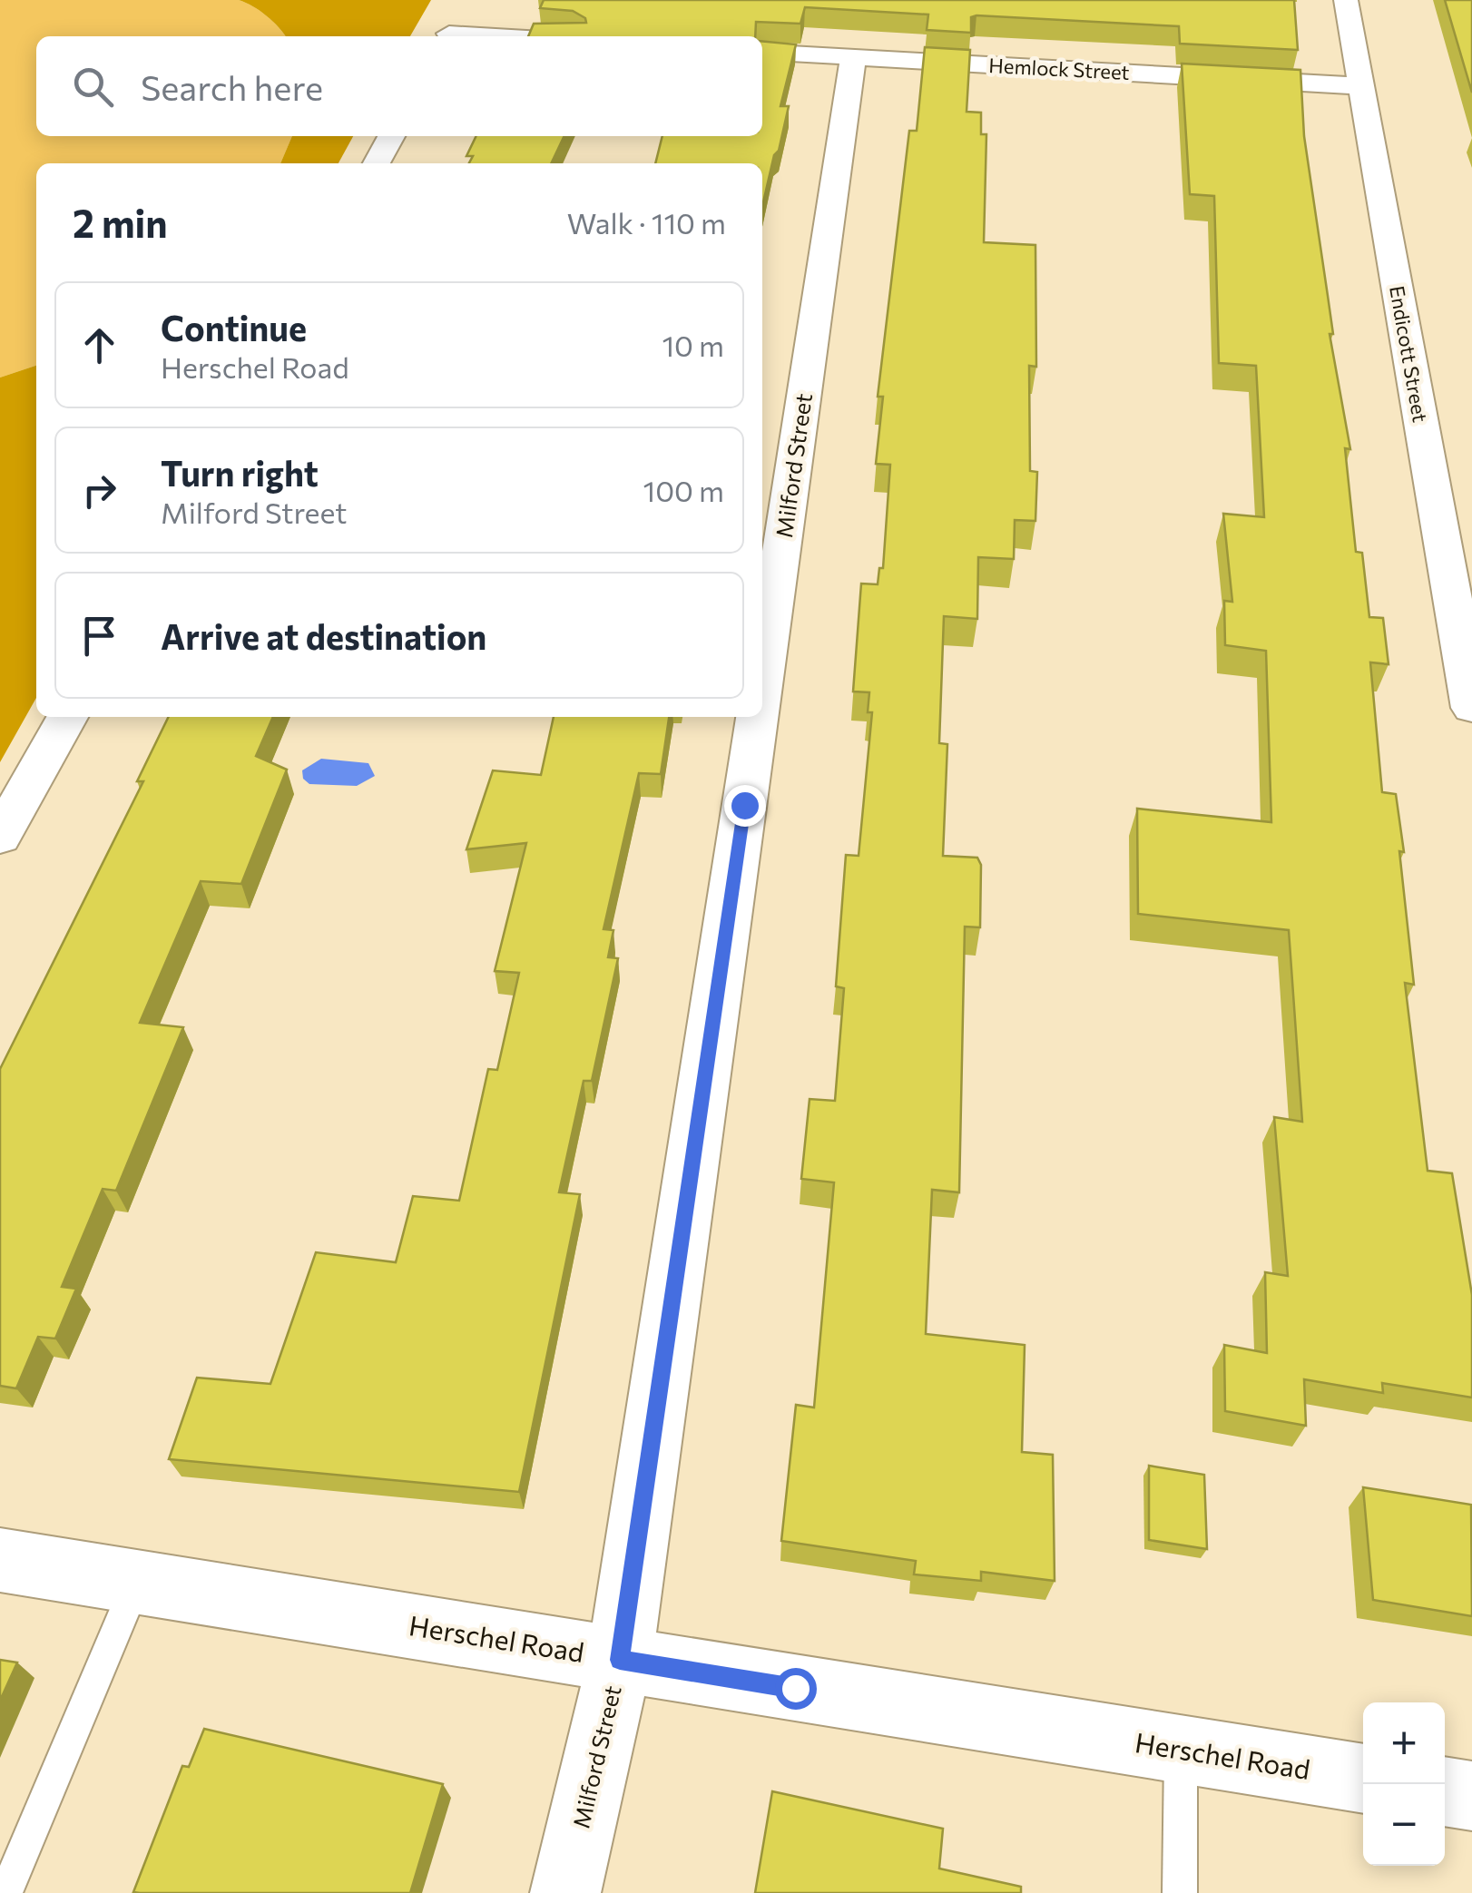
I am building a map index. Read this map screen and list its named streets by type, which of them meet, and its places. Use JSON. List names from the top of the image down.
{
  "streets": {
    "street": [
      "Hemlock Street",
      "Endicott Street",
      "Milford Street",
      "Herschel Road"
    ]
  },
  "crossings": [
    ["Hemlock Street", "Endicott Street"],
    ["Hemlock Street", "Milford Street"],
    ["Milford Street", "Herschel Road"]
  ],
  "page": {
    "search": "Search here",
    "heading": ["2 min", "Walk · 110 m"],
    "list": [
      ["Continue", "Herschel Road", "10 m"],
      ["Turn right", "Milford Street", "100 m"],
      "Arrive at destination"
    ],
    "map_buttons": ["+", "−"]
  }
}
